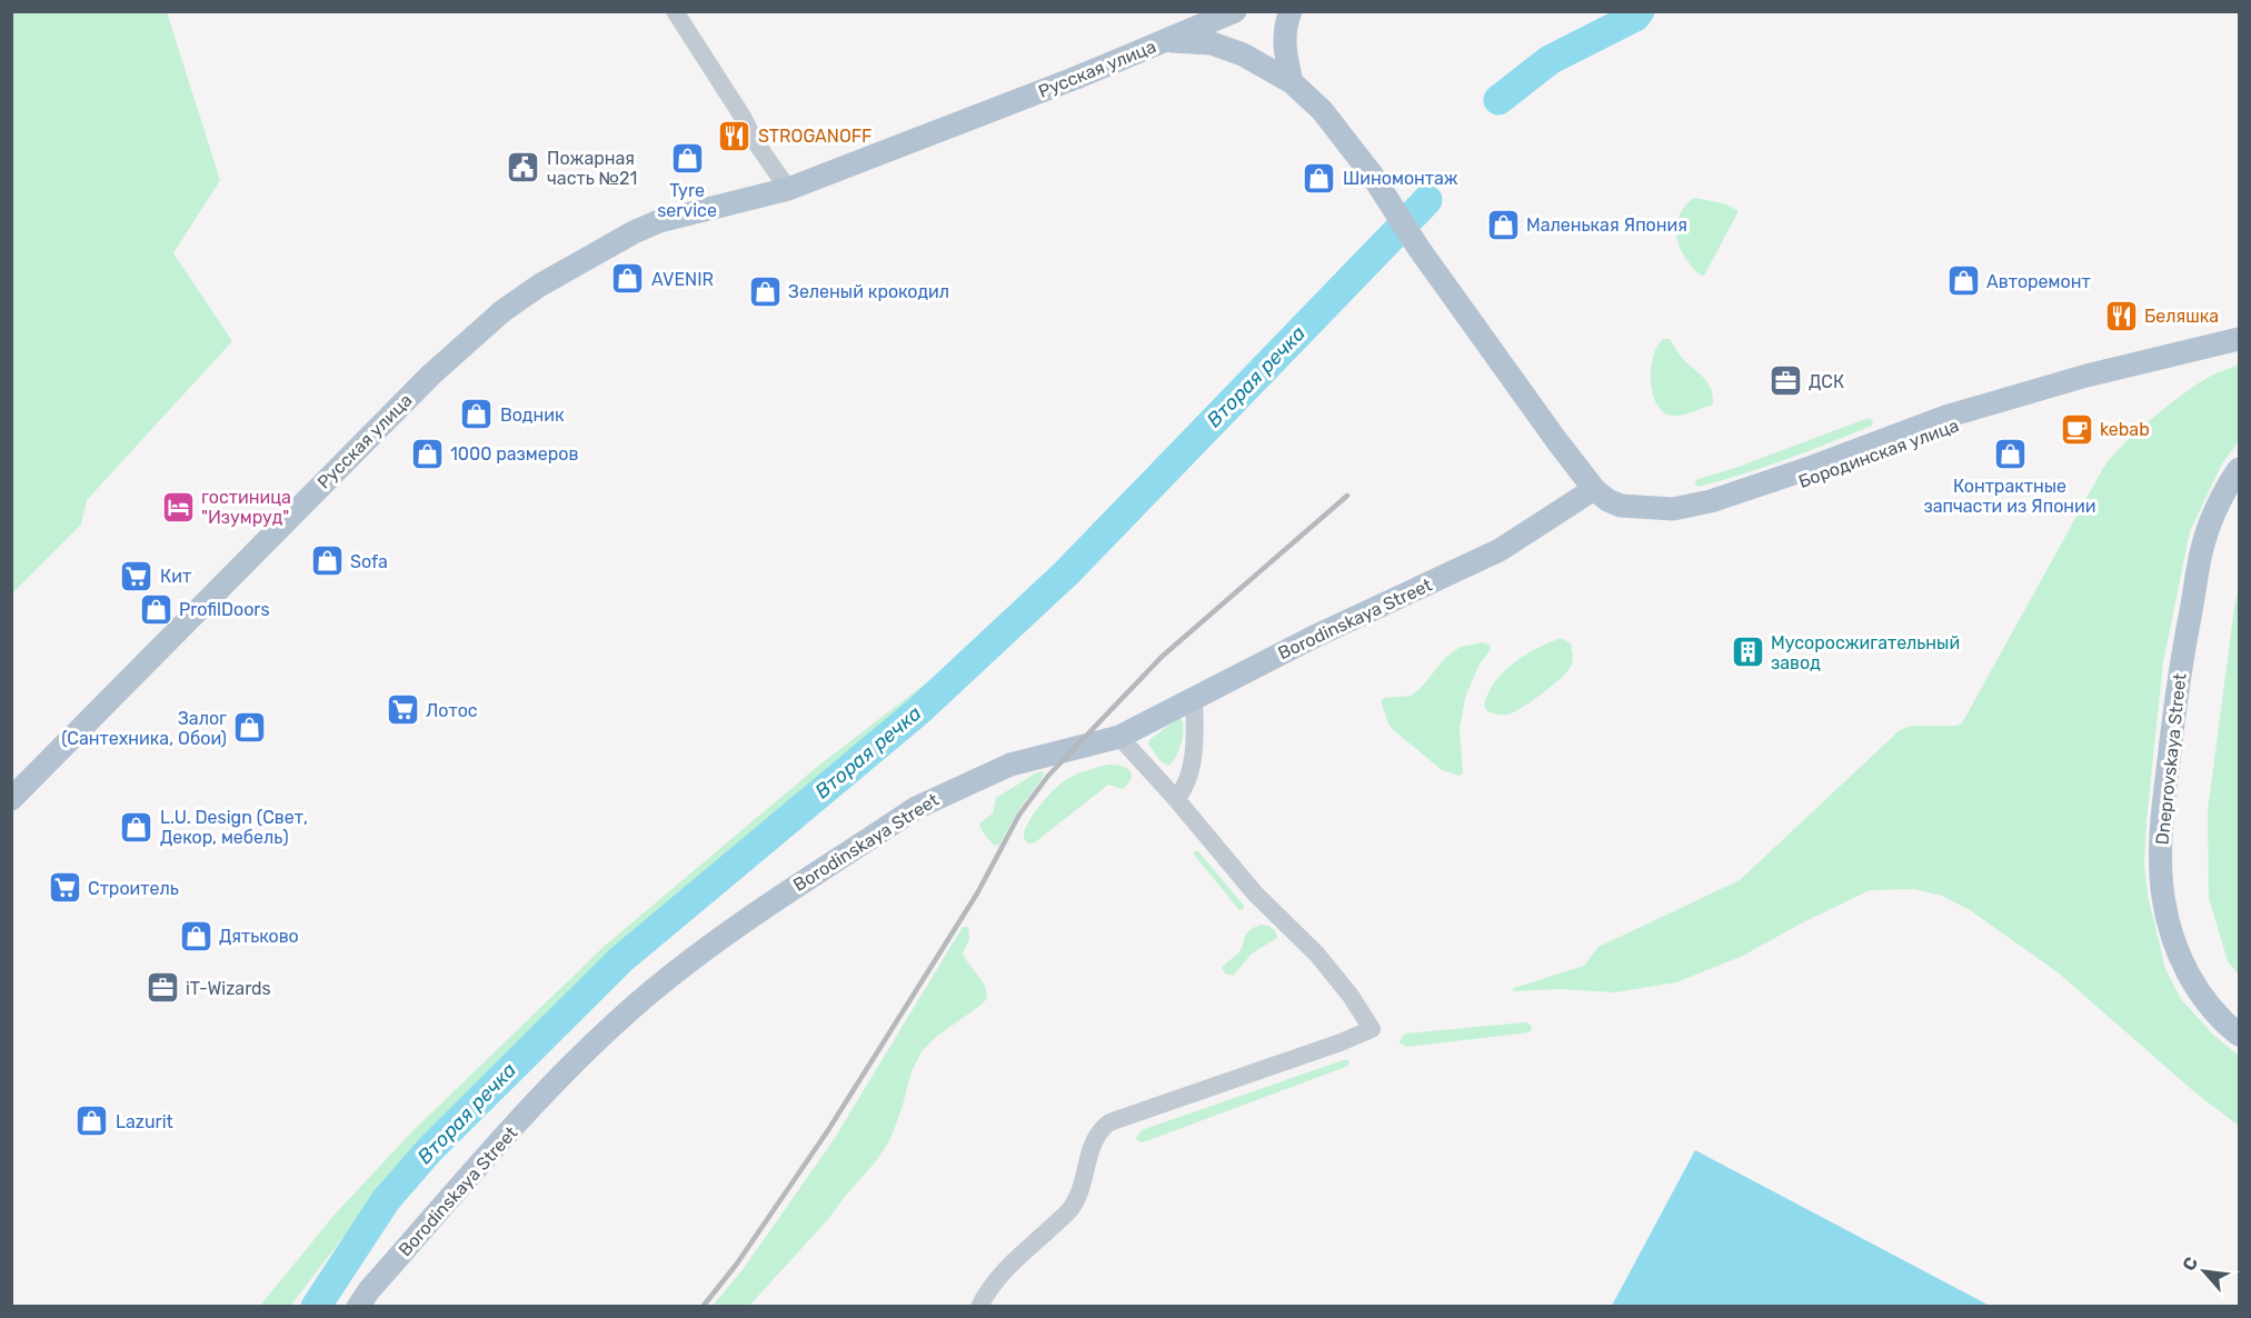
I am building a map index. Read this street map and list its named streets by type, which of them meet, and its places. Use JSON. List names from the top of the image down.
{
  "streets": {
    "main road": [
      "Русская улица",
      "Бородинская улица",
      "Borodinskaya Street",
      "Dneprovskaya Street"
    ]
  },
  "crossings": [
    ["Русская улица", "Бородинская улица"],
    ["Бородинская улица", "Borodinskaya Street"]
  ],
  "water": ["Вторая речка"],
  "places": {
    "restaurant": ["STROGANOFF", "Беляшка"],
    "shop": [
      "Tyre service",
      "Шиномонтаж",
      "Маленькая Япония",
      "AVENIR",
      "Авторемонт",
      "Зеленый крокодил",
      "Водник",
      "1000 размеров",
      "Контрактные запчасти из Японии",
      "Sofa",
      "ProfilDoors",
      "Залог (Сантехника, Обои)",
      "L.U. Design (Свет, Декор, мебель)",
      "Дятьково",
      "Lazurit"
    ],
    "public building": ["Пожарная часть №21"],
    "office": ["ДСК", "iT-Wizards"],
    "cafe": ["kebab"],
    "hotel": ["гостиница \"Изумруд\""],
    "supermarket": ["Кит", "Лотос", "Строитель"],
    "building": ["Мусоросжигательный завод"]
  },
  "north": "top left"
}
